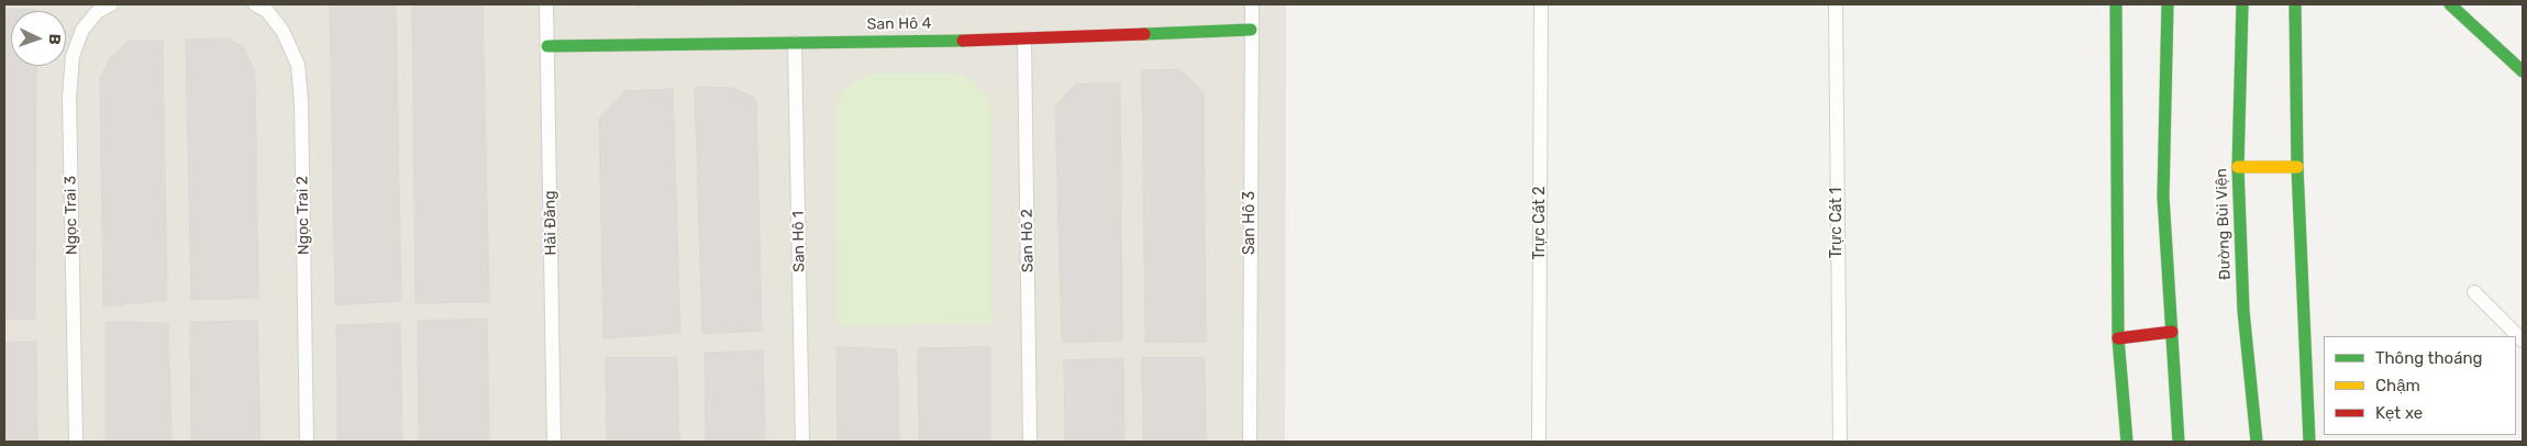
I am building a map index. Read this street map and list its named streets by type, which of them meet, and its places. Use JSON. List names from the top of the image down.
{
  "streets": {
    "main road": ["San Hô 4", "Đường Bùi Viện"],
    "lane": [
      "Ngọc Trai 3",
      "Ngọc Trai 2",
      "Hải Đăng",
      "San Hô 3",
      "Trực Cát 2",
      "Trực Cát 1",
      "San Hô 2",
      "San Hô 1"
    ]
  },
  "crossings": [
    ["San Hô 4", "Hải Đăng"],
    ["San Hô 4", "San Hô 3"],
    ["San Hô 4", "San Hô 2"],
    ["San Hô 4", "San Hô 1"]
  ],
  "legend": ["Thông thoáng", "Chậm", "Kẹt xe"],
  "north": "right"
}
